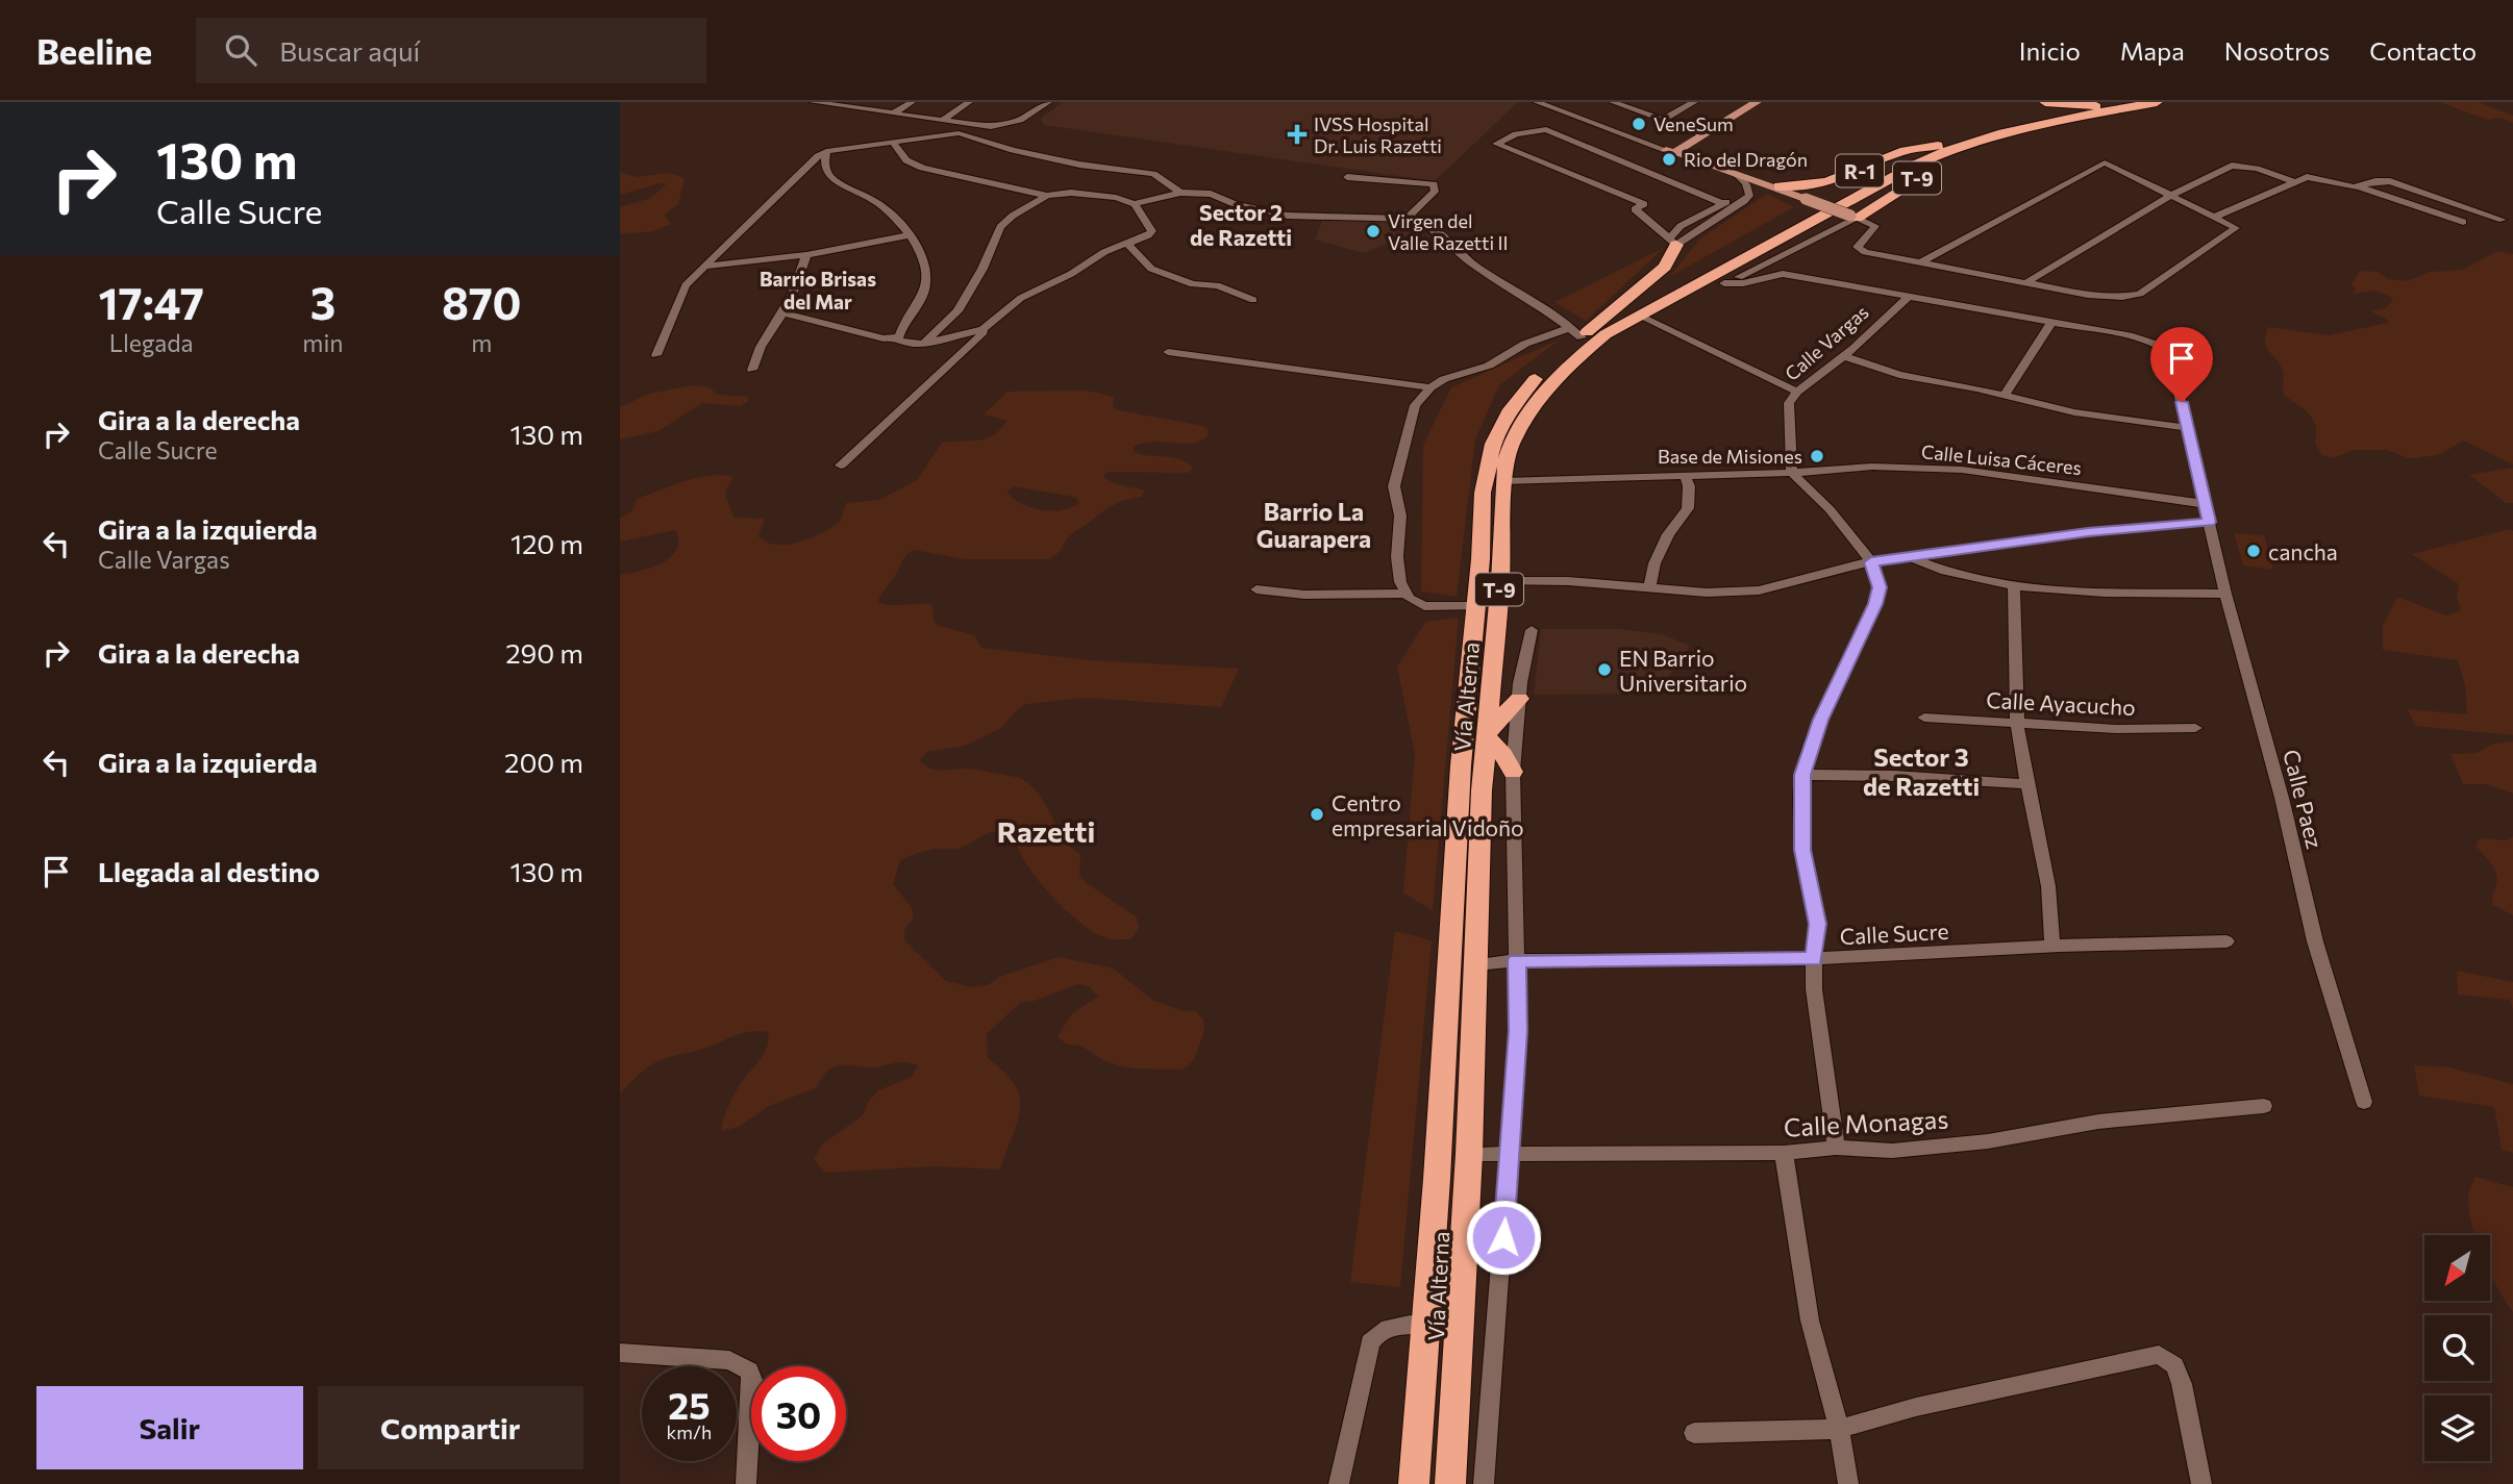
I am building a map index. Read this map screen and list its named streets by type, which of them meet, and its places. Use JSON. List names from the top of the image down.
{
  "streets": {
    "highway": ["R-1", "T-9", "Vía Alterna"],
    "street": [
      "Calle Vargas",
      "Calle Luisa Cáceres",
      "Calle Ayacucho",
      "Calle Paez",
      "Calle Sucre",
      "Calle Monagas"
    ]
  },
  "crossings": [
    ["R-1", "T-9"],
    ["R-1", "Vía Alterna"],
    ["T-9", "Vía Alterna"],
    ["Calle Vargas", "Calle Luisa Cáceres"],
    ["Calle Luisa Cáceres", "Vía Alterna"],
    ["Calle Luisa Cáceres", "Calle Paez"],
    ["Vía Alterna", "Calle Sucre"],
    ["Vía Alterna", "Calle Monagas"]
  ],
  "districts": [
    "Sector 2 de Razetti",
    "Barrio Brisas del Mar",
    "Barrio La Guarapera",
    "Sector 3 de Razetti",
    "Razetti"
  ],
  "places": {
    "other": [
      "VeneSum",
      "Rio del Dragón",
      "Virgen del Valle Razetti II",
      "Base de Misiones",
      "cancha",
      "EN Barrio Universitario",
      "Centro empresarial Vidoño"
    ],
    "health": ["IVSS Hospital Dr. Luis Razetti"]
  },
  "north": "bottom left",
  "page": {
    "header": "Beeline",
    "search": "Buscar aquí",
    "nav": [
      "Inicio",
      "Mapa",
      "Nosotros",
      "Contacto"
    ],
    "turn": ["130 m", "Calle Sucre"],
    "eta": [
      "17:47",
      "Llegada",
      "3",
      "min",
      "870",
      "m"
    ],
    "list": [
      {
        "name": "Gira a la derecha",
        "note": "Calle Sucre",
        "value": "130 m"
      },
      {
        "name": "Gira a la izquierda",
        "note": "Calle Vargas",
        "value": "120 m"
      },
      {
        "name": "Gira a la derecha",
        "value": "290 m"
      },
      {
        "name": "Gira a la izquierda",
        "value": "200 m"
      },
      {
        "name": "Llegada al destino",
        "value": "130 m"
      }
    ],
    "speed": "25 km/h",
    "limit": "30",
    "buttons": ["Salir", "Compartir"]
  }
}
